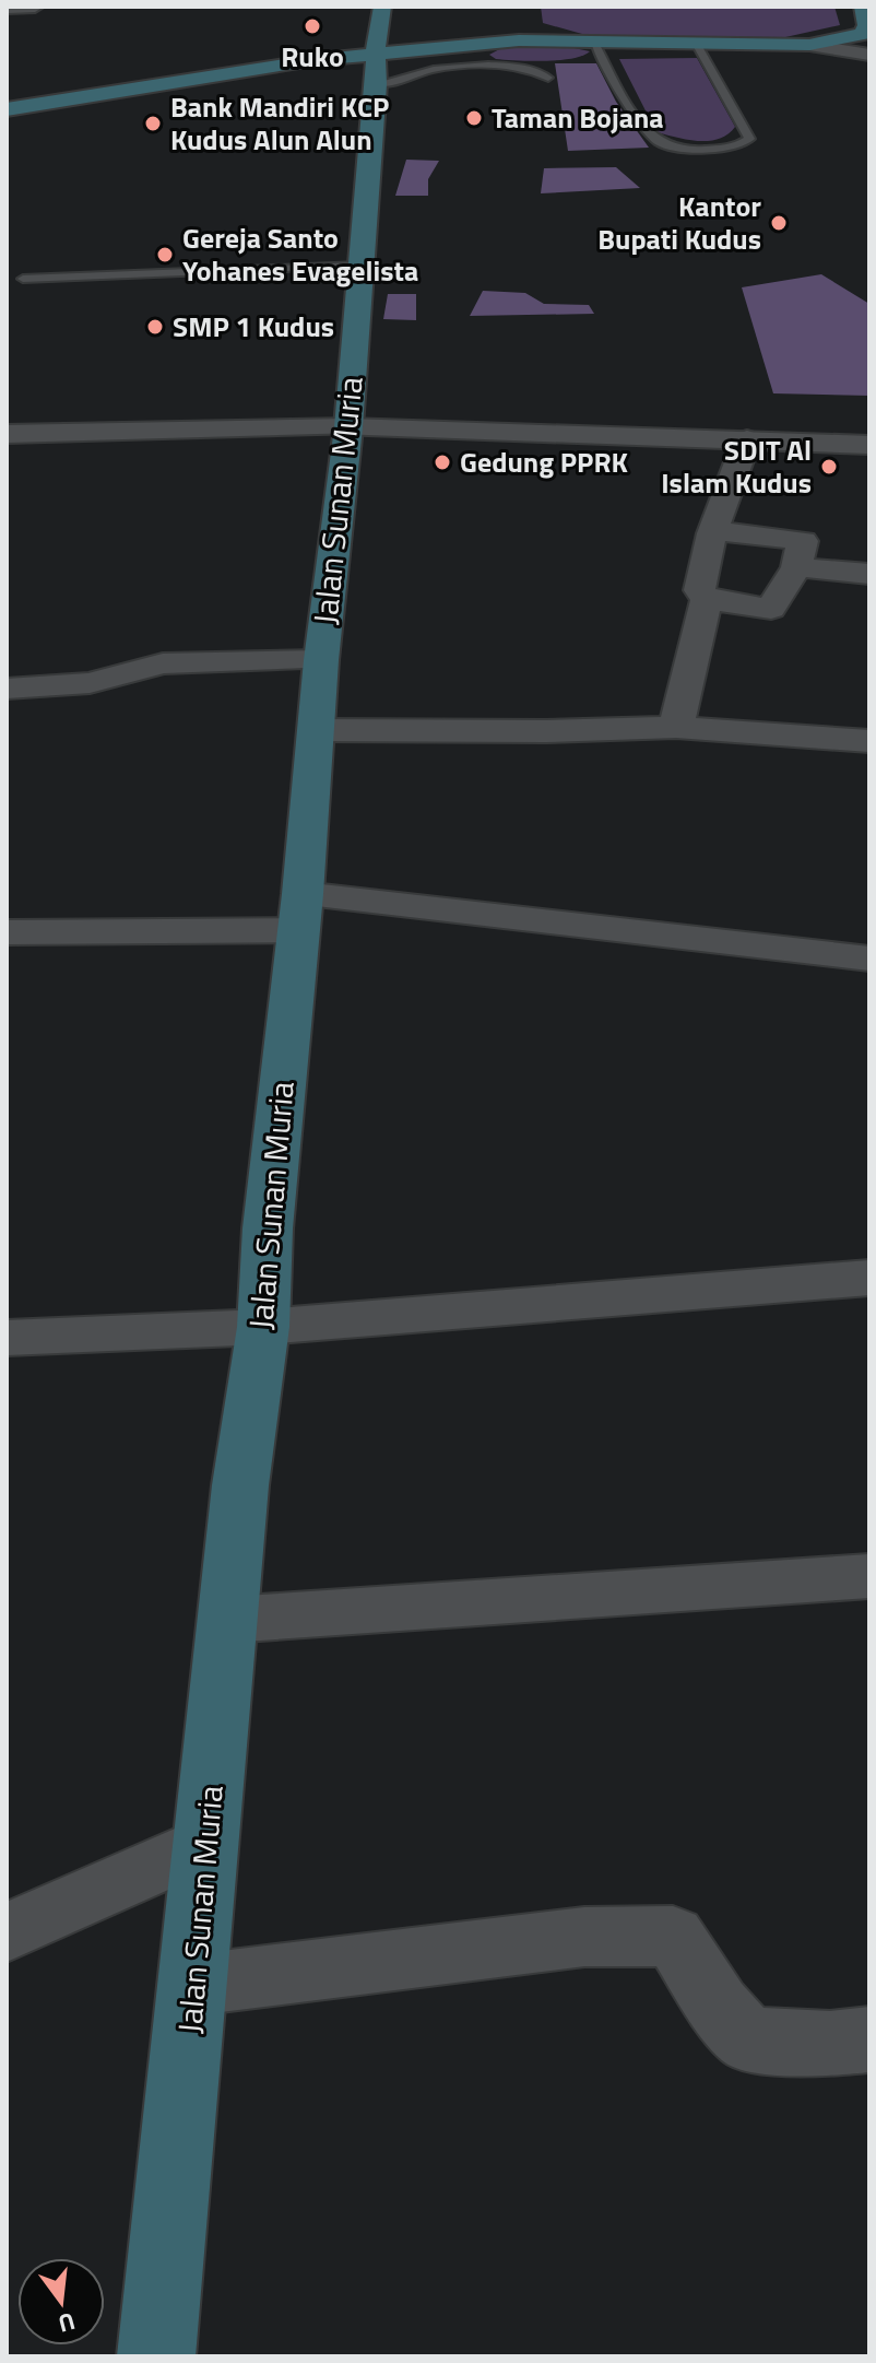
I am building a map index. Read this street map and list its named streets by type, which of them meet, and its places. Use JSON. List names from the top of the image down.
{
  "streets": {
    "main road": ["Jalan Sunan Muria"]
  },
  "places": [
    "Ruko",
    "Taman Bojana",
    "Bank Mandiri KCP Kudus Alun Alun",
    "Kantor Bupati Kudus",
    "Gereja Santo Yohanes Evagelista",
    "SMP 1 Kudus",
    "Gedung PPRK",
    "SDIT Al Islam Kudus"
  ],
  "north": "bottom"
}
